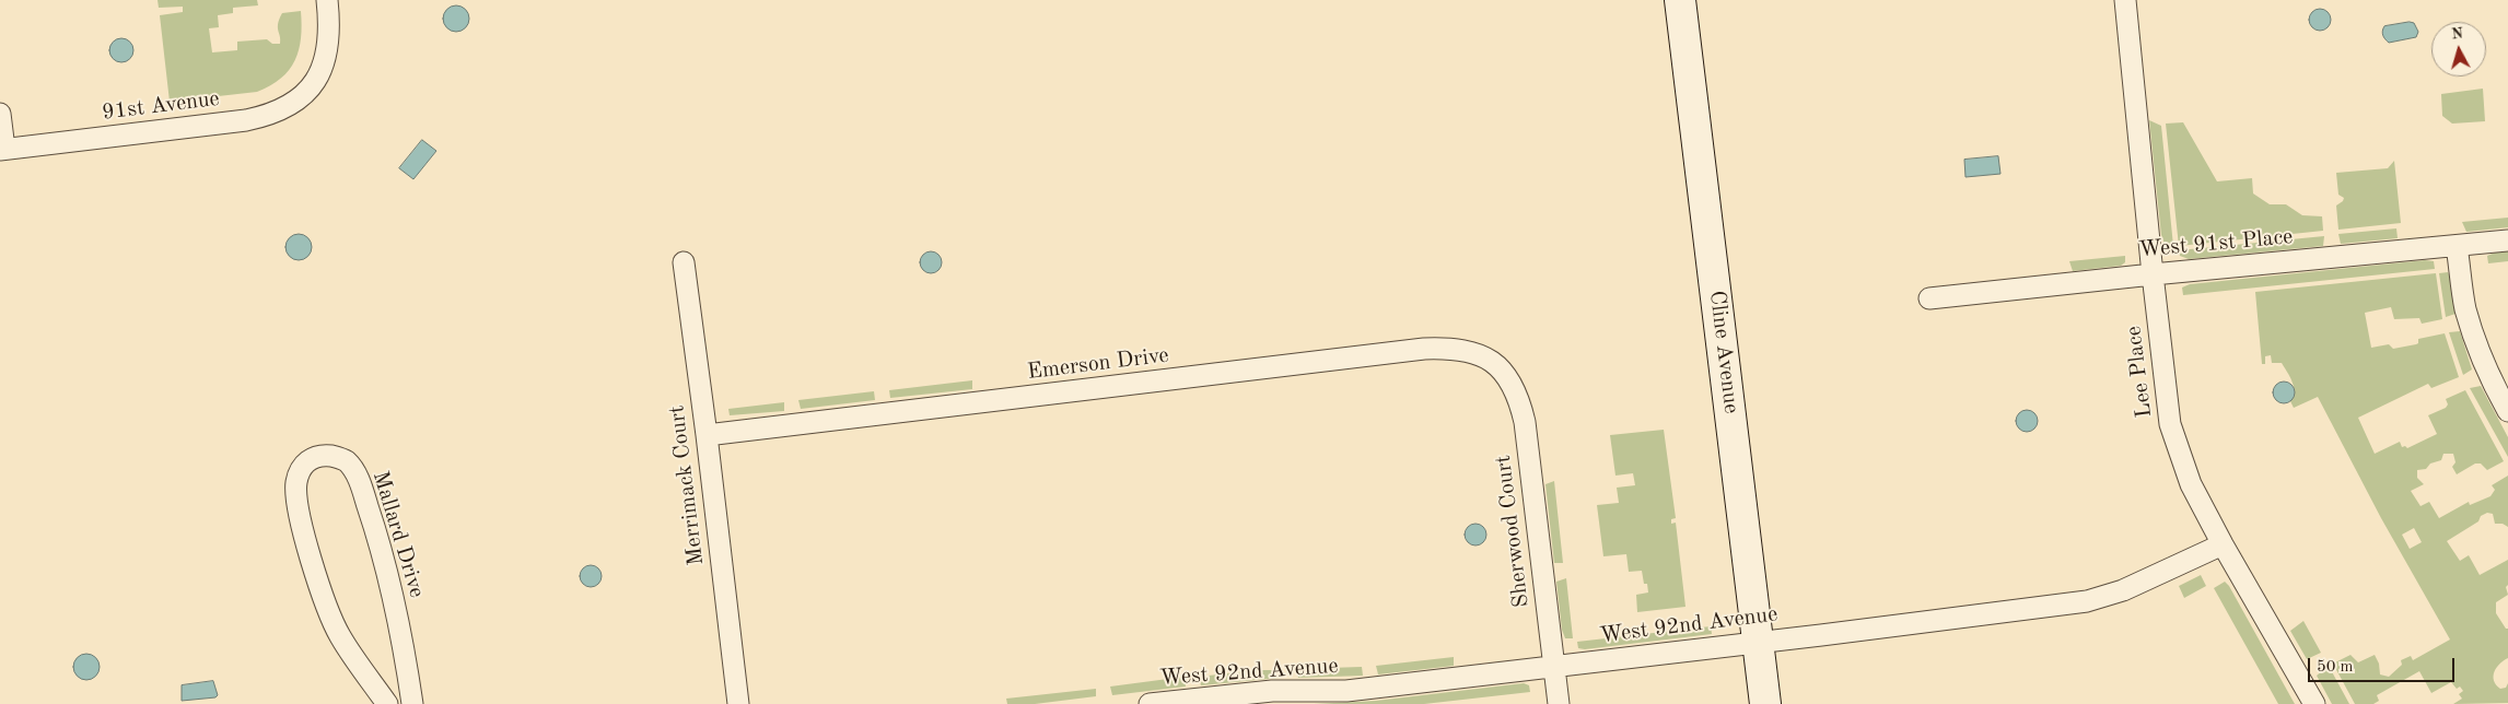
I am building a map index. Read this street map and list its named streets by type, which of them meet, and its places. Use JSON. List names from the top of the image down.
{
  "streets": {
    "street": [
      "91st Avenue",
      "West 91st Place",
      "Cline Avenue",
      "Emerson Drive",
      "Lee Place",
      "Merrimack Court",
      "Sherwood Court",
      "Mallard Drive",
      "West 92nd Avenue"
    ]
  },
  "crossings": [
    ["West 91st Place", "Lee Place"],
    ["Cline Avenue", "West 92nd Avenue"],
    ["Emerson Drive", "Merrimack Court"],
    ["Emerson Drive", "Sherwood Court"],
    ["Lee Place", "West 92nd Avenue"],
    ["Sherwood Court", "West 92nd Avenue"]
  ],
  "scale_bar": "50 m",
  "north": "top"
}
